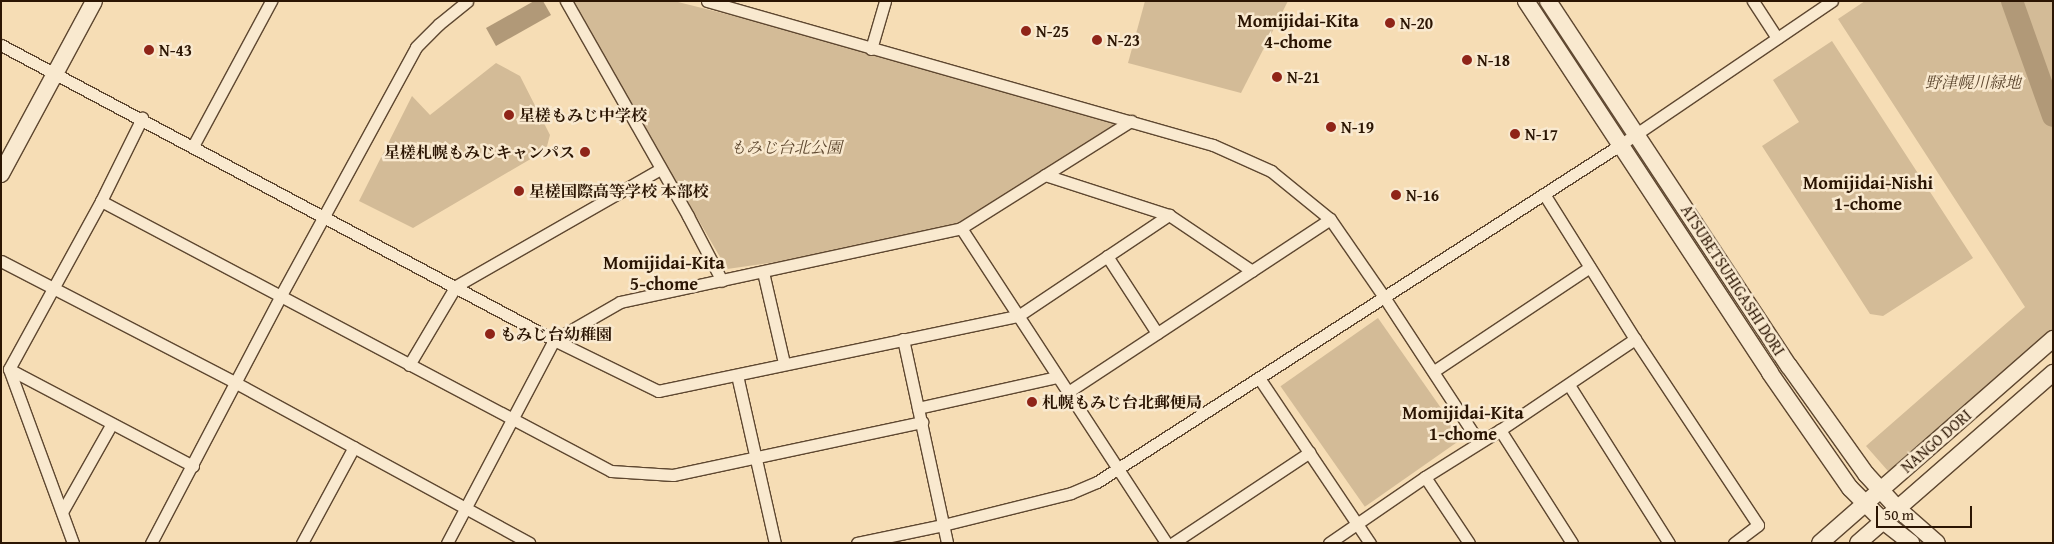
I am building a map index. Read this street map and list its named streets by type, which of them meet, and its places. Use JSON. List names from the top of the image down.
{
  "streets": {
    "street": ["ATSUBETSUHIGASHI DORI", "NANGO DORI"]
  },
  "crossings": [
    ["ATSUBETSUHIGASHI DORI", "NANGO DORI"]
  ],
  "districts": [
    "Momijidai-Kita 4-chome",
    "Momijidai-Nishi 1-chome",
    "Momijidai-Kita 5-chome",
    "Momijidai-Kita 1-chome"
  ],
  "parks": ["野津幌川緑地", "もみじ台北公園"],
  "places": [
    "N-20",
    "N-25",
    "N-23",
    "N-43",
    "N-18",
    "N-21",
    "星槎もみじ中学校",
    "N-19",
    "N-17",
    "星槎札幌もみじキャンパス",
    "星槎国際高等学校 本部校",
    "N-16",
    "もみじ台幼稚園",
    "札幌もみじ台北郵便局"
  ],
  "scale_bar": "50 m"
}
